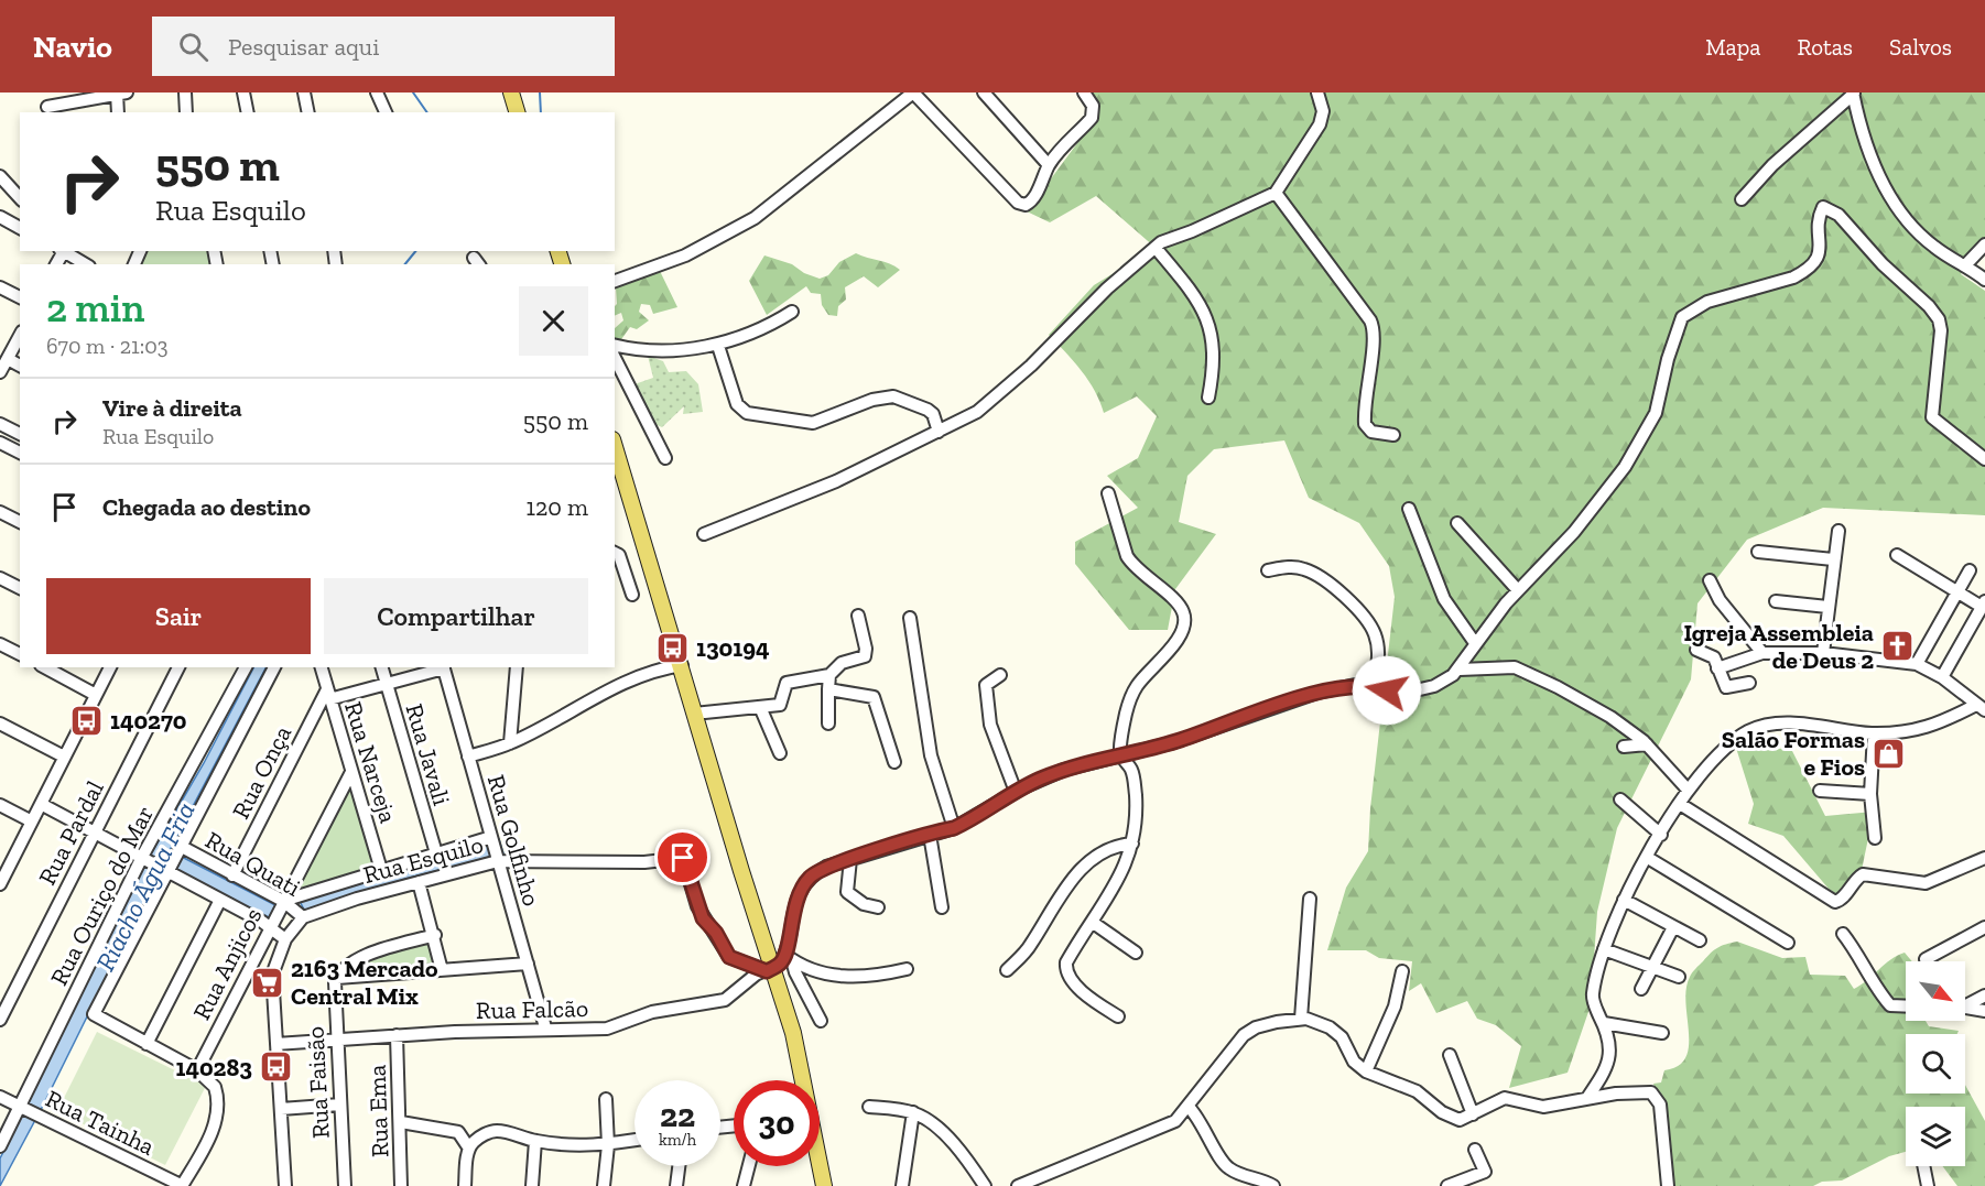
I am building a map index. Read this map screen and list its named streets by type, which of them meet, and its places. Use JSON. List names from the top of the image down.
{
  "streets": {
    "street": [
      "Rua Javali",
      "Rua Narceja",
      "Rua Onça",
      "Rua Pardal",
      "Rua Golfinho",
      "Rua Esquilo",
      "Rua Quati",
      "Rua Ouriço do Mar",
      "Rua Anjicos",
      "Rua Falcão",
      "Rua Faisão",
      "Rua Ema",
      "Rua Tainha"
    ]
  },
  "crossings": [
    ["Rua Javali", "Rua Esquilo"],
    ["Rua Narceja", "Rua Onça"],
    ["Rua Narceja", "Rua Esquilo"],
    ["Rua Narceja", "Rua Anjicos"],
    ["Rua Onça", "Rua Quati"],
    ["Rua Pardal", "Rua Quati"],
    ["Rua Golfinho", "Rua Esquilo"],
    ["Rua Golfinho", "Rua Falcão"],
    ["Rua Esquilo", "Rua Quati"],
    ["Rua Esquilo", "Rua Anjicos"],
    ["Rua Esquilo", "Rua Falcão"],
    ["Rua Quati", "Rua Ouriço do Mar"],
    ["Rua Quati", "Rua Anjicos"],
    ["Rua Ouriço do Mar", "Rua Tainha"],
    ["Rua Falcão", "Rua Faisão"],
    ["Rua Falcão", "Rua Ema"]
  ],
  "water": ["Riacho Água Fria"],
  "places": {
    "church": ["Igreja Assembleia de Deus 2"],
    "bus stop": ["130194", "140270", "140283"],
    "shop": ["Salão Formas e Fios"],
    "supermarket": ["2163 Mercado Central Mix"]
  },
  "north": "bottom right",
  "page": {
    "header": "Navio",
    "search": "Pesquisar aqui",
    "nav": ["Mapa", "Rotas", "Salvos"],
    "turn": ["550 m", "Rua Esquilo"],
    "heading": ["2 min", "670 m · 21:03"],
    "list": [
      {
        "name": "Vire à direita",
        "note": "Rua Esquilo",
        "value": "550 m"
      },
      {
        "name": "Chegada ao destino",
        "value": "120 m"
      }
    ],
    "buttons": ["Sair", "Compartilhar"],
    "speed": "22 km/h",
    "limit": "30"
  }
}
